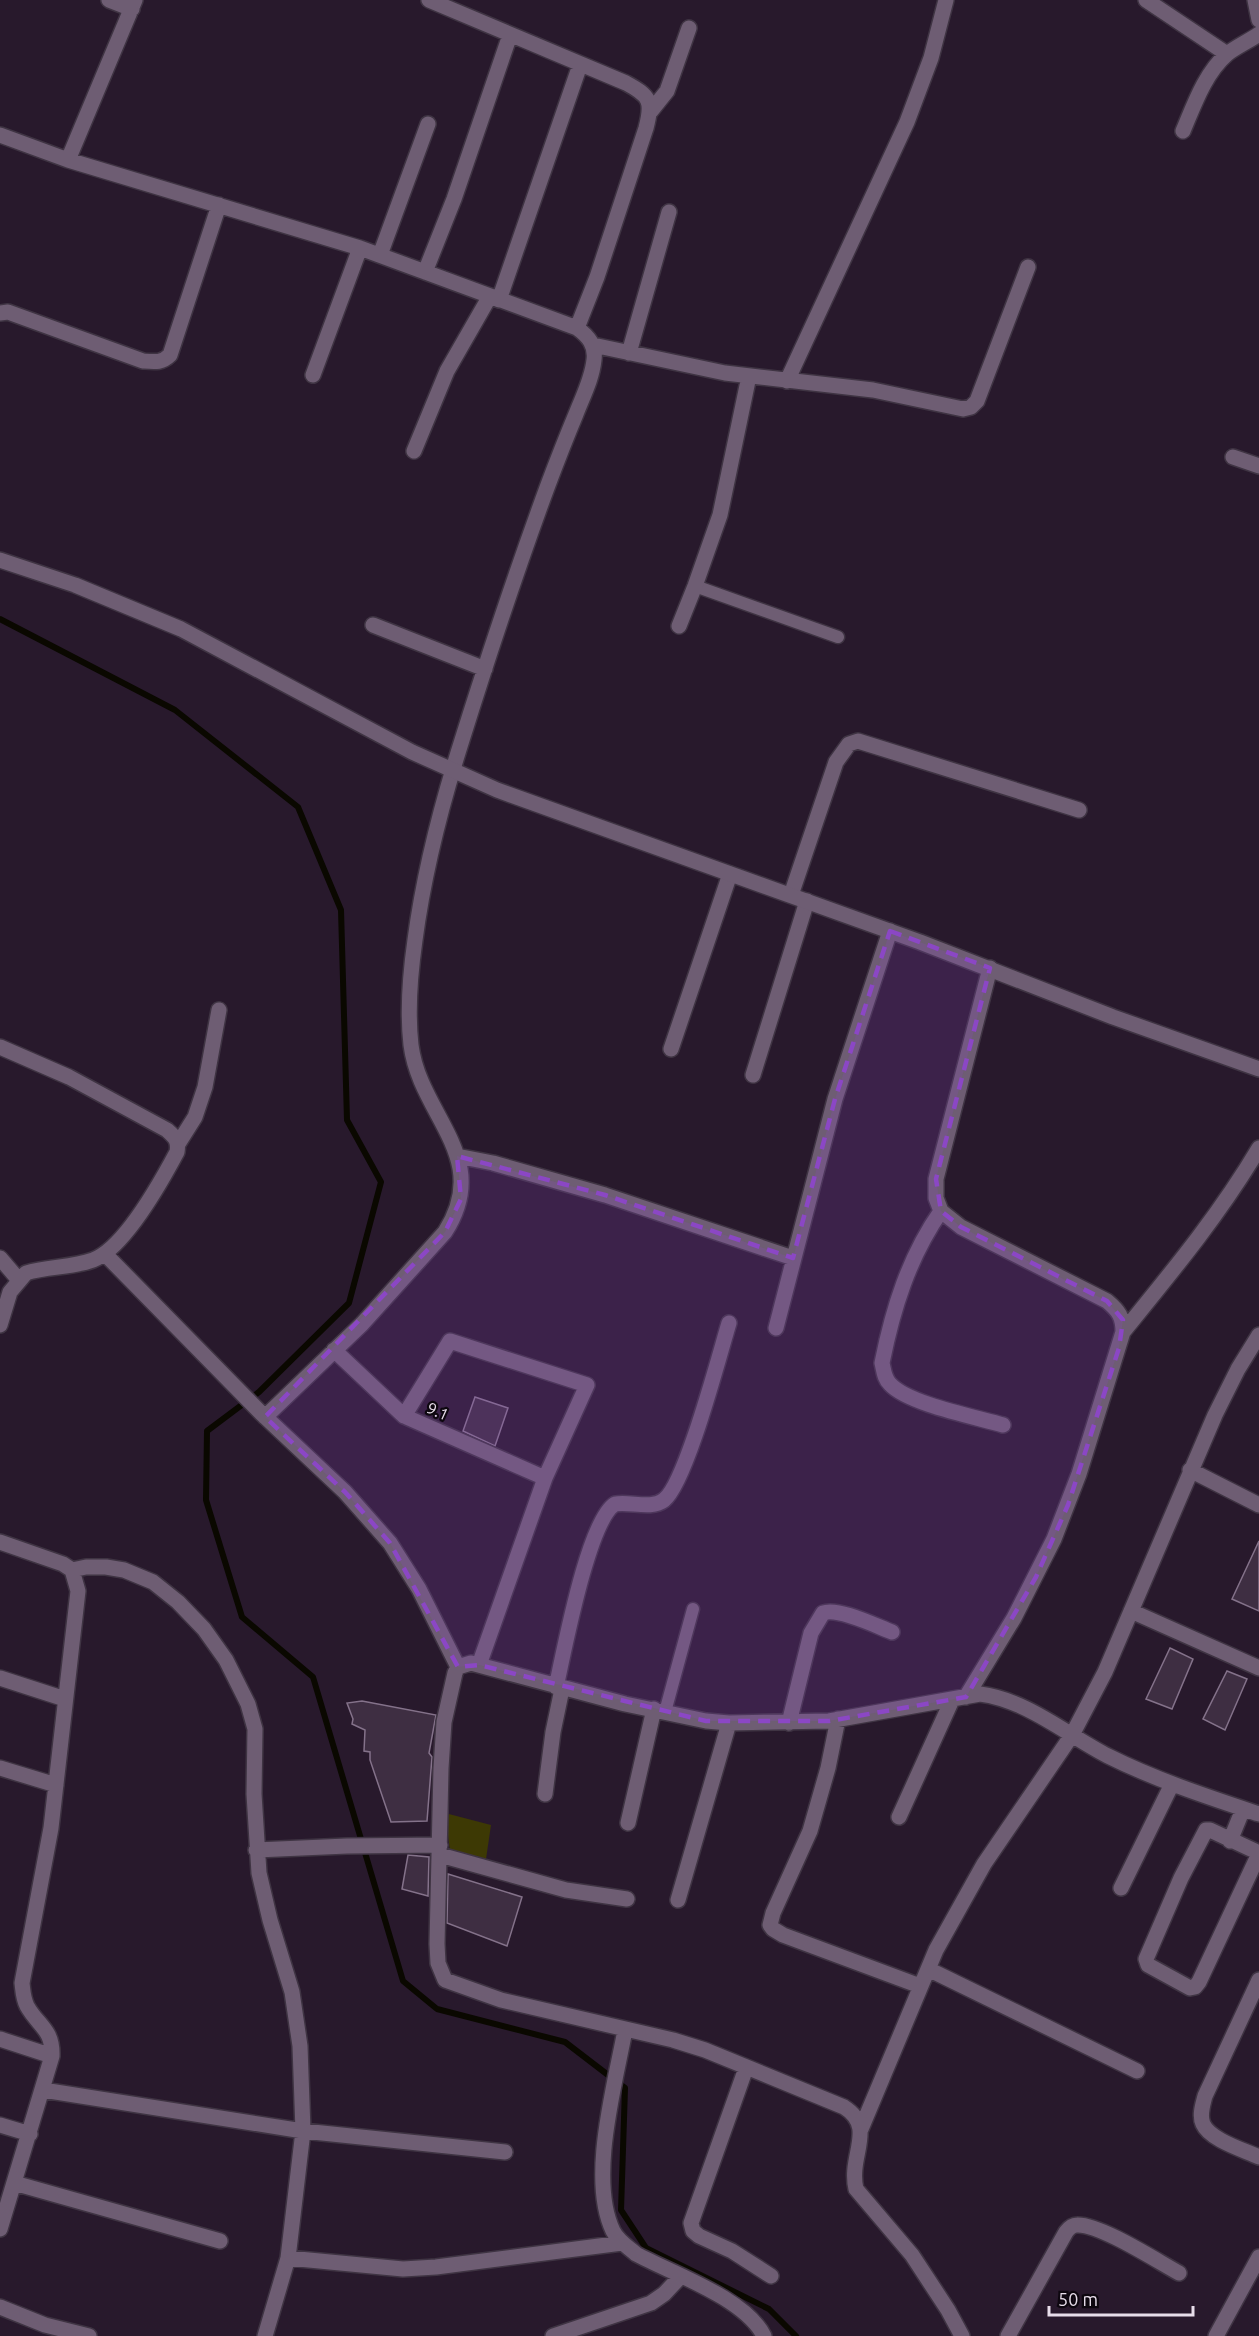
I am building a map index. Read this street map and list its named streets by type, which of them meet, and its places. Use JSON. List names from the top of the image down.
{
  "streets": {
    "street": ["9.1"]
  },
  "scale_bar": "50 m"
}
